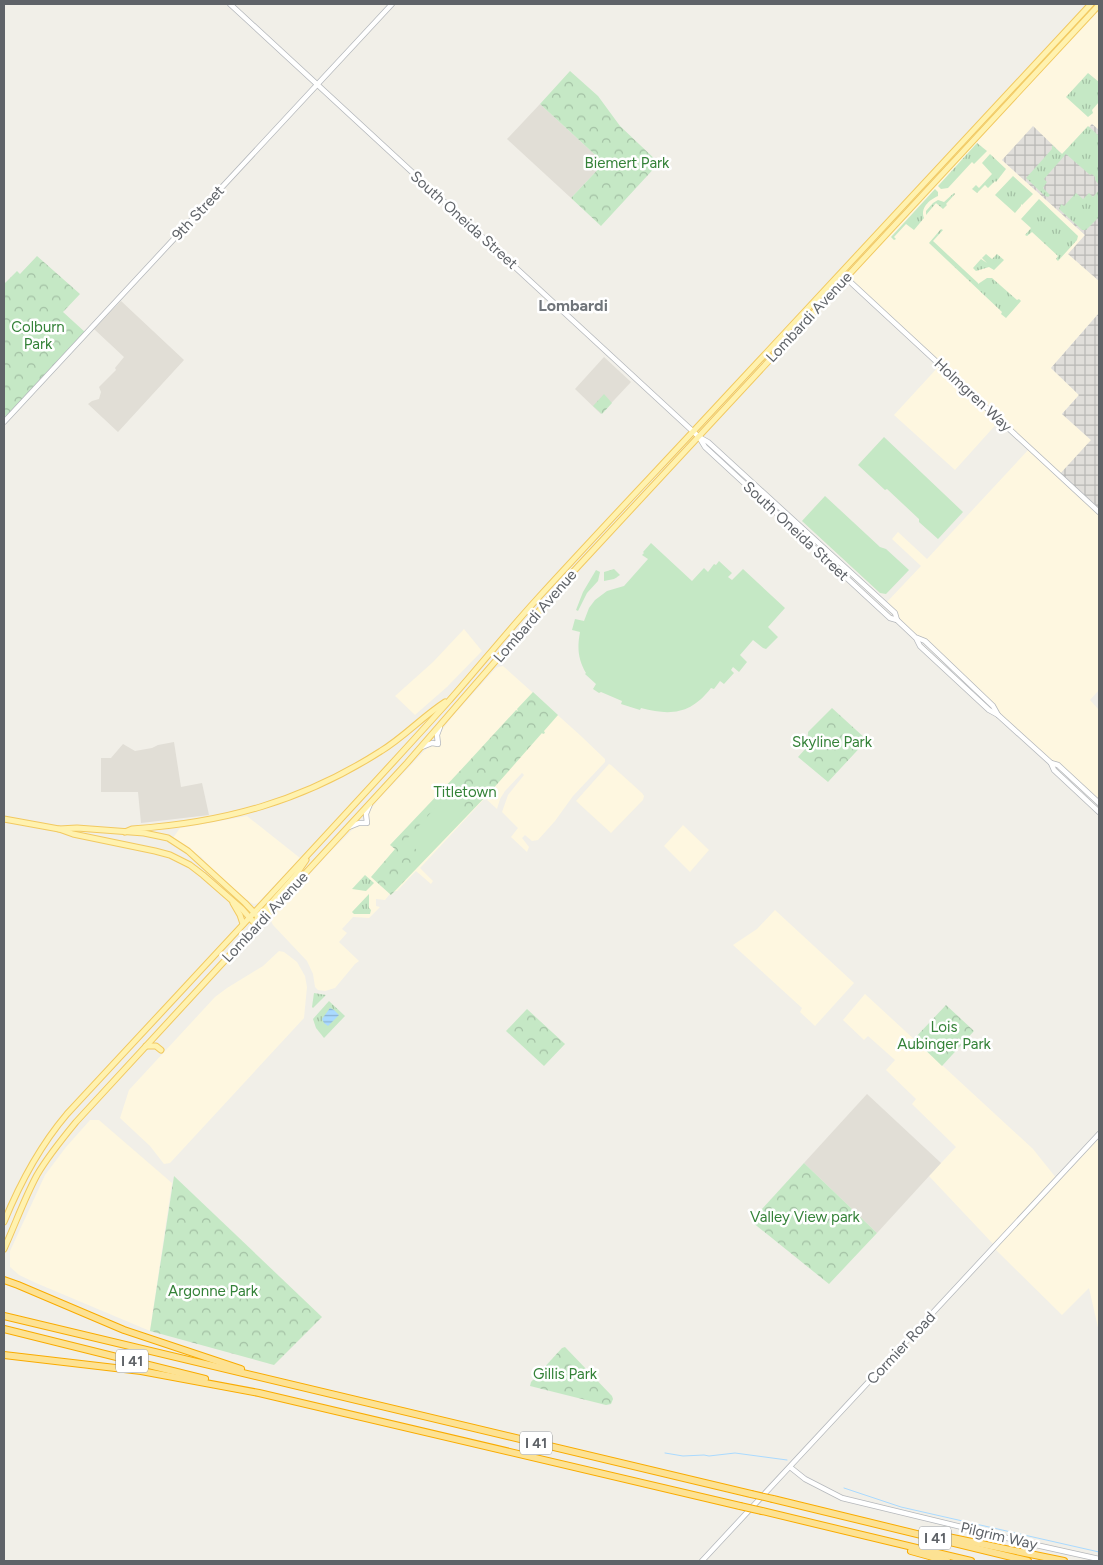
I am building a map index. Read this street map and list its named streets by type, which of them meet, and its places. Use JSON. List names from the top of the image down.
{
  "streets": {
    "highway": ["I 41"],
    "main road": ["Lombardi Avenue"],
    "street": [
      "9th Street",
      "South Oneida Street",
      "Holmgren Way",
      "Cormier Road",
      "Pilgrim Way"
    ]
  },
  "crossings": [
    ["9th Street", "South Oneida Street"],
    ["South Oneida Street", "Lombardi Avenue"],
    ["Lombardi Avenue", "Holmgren Way"],
    ["Cormier Road", "Pilgrim Way"]
  ],
  "districts": ["Lombardi"],
  "parks": [
    "Biemert Park",
    "Colburn Park",
    "Skyline Park",
    "Titletown",
    "Lois Aubinger Park",
    "Valley View park",
    "Argonne Park",
    "Gillis Park"
  ]
}
